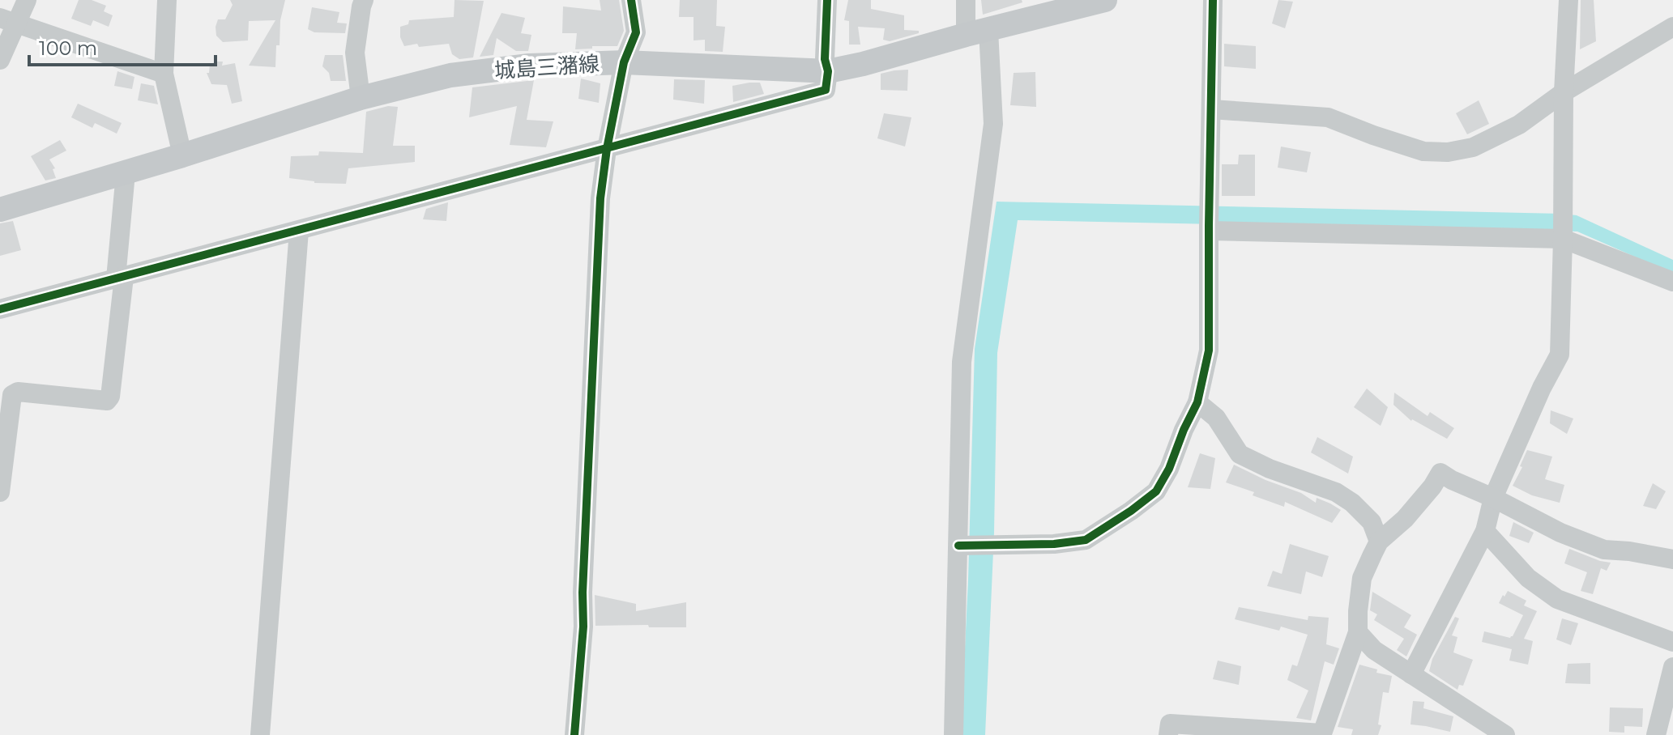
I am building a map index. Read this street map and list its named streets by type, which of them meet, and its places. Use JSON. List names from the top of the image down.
{
  "streets": {
    "main road": ["城島三潴線"]
  },
  "scale_bar": "100 m"
}
